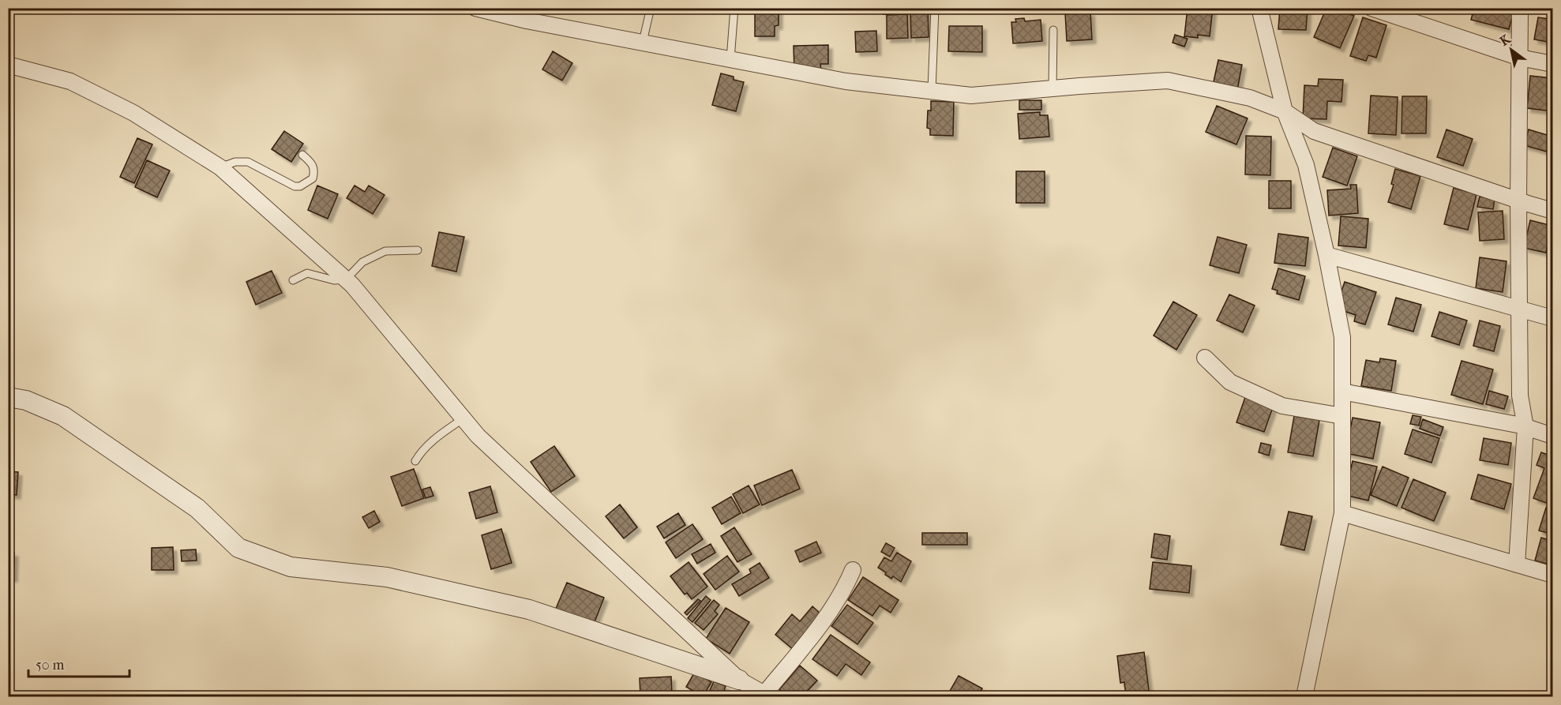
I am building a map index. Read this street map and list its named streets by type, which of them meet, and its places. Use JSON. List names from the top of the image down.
{
  "scale_bar": "50 m",
  "north": "top left"
}
